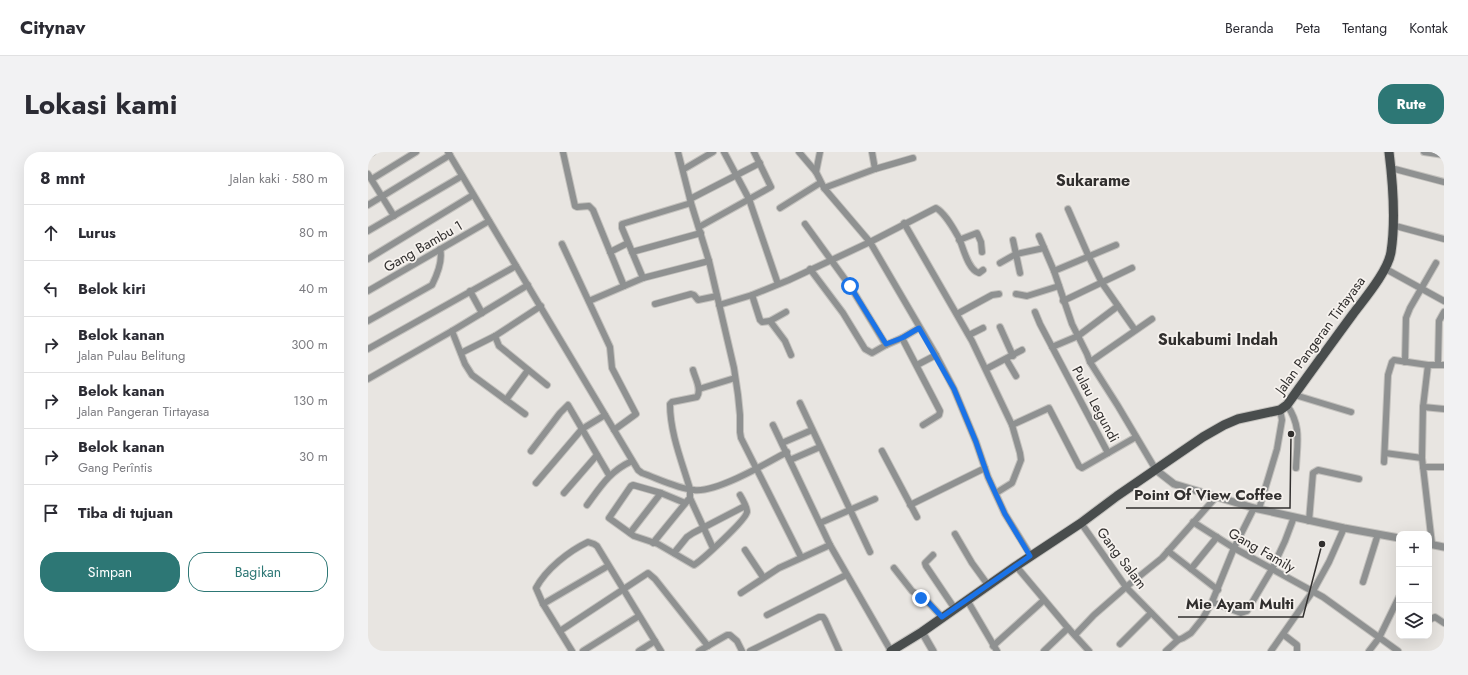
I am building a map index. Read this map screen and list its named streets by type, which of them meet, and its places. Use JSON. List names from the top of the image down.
{
  "streets": {
    "main road": ["Jalan Pangeran Tirtayasa"],
    "street": [
      "Gang Bambu 1",
      "Pulau Legundi",
      "Gang Family",
      "Gang Salam"
    ]
  },
  "crossings": [
    ["Jalan Pangeran Tirtayasa", "Pulau Legundi"],
    ["Jalan Pangeran Tirtayasa", "Gang Salam"]
  ],
  "districts": ["Sukarame", "Sukabumi Indah"],
  "places": ["Point Of View Coffee", "Mie Ayam Multi"],
  "page": {
    "header": "Citynav",
    "nav": [
      "Beranda",
      "Peta",
      "Tentang",
      "Kontak"
    ],
    "title": "Lokasi kami",
    "buttons": [
      "Rute",
      ["Simpan", "Bagikan"]
    ],
    "heading": ["8 mnt", "Jalan kaki · 580 m"],
    "list": [
      ["Lurus", "80 m"],
      ["Belok kiri", "40 m"],
      ["Belok kanan", "Jalan Pulau Belitung", "300 m"],
      ["Belok kanan", "Jalan Pangeran Tirtayasa", "130 m"],
      ["Belok kanan", "Gang Perîntis", "30 m"],
      "Tiba di tujuan"
    ],
    "map_buttons": ["+", "−"]
  }
}
